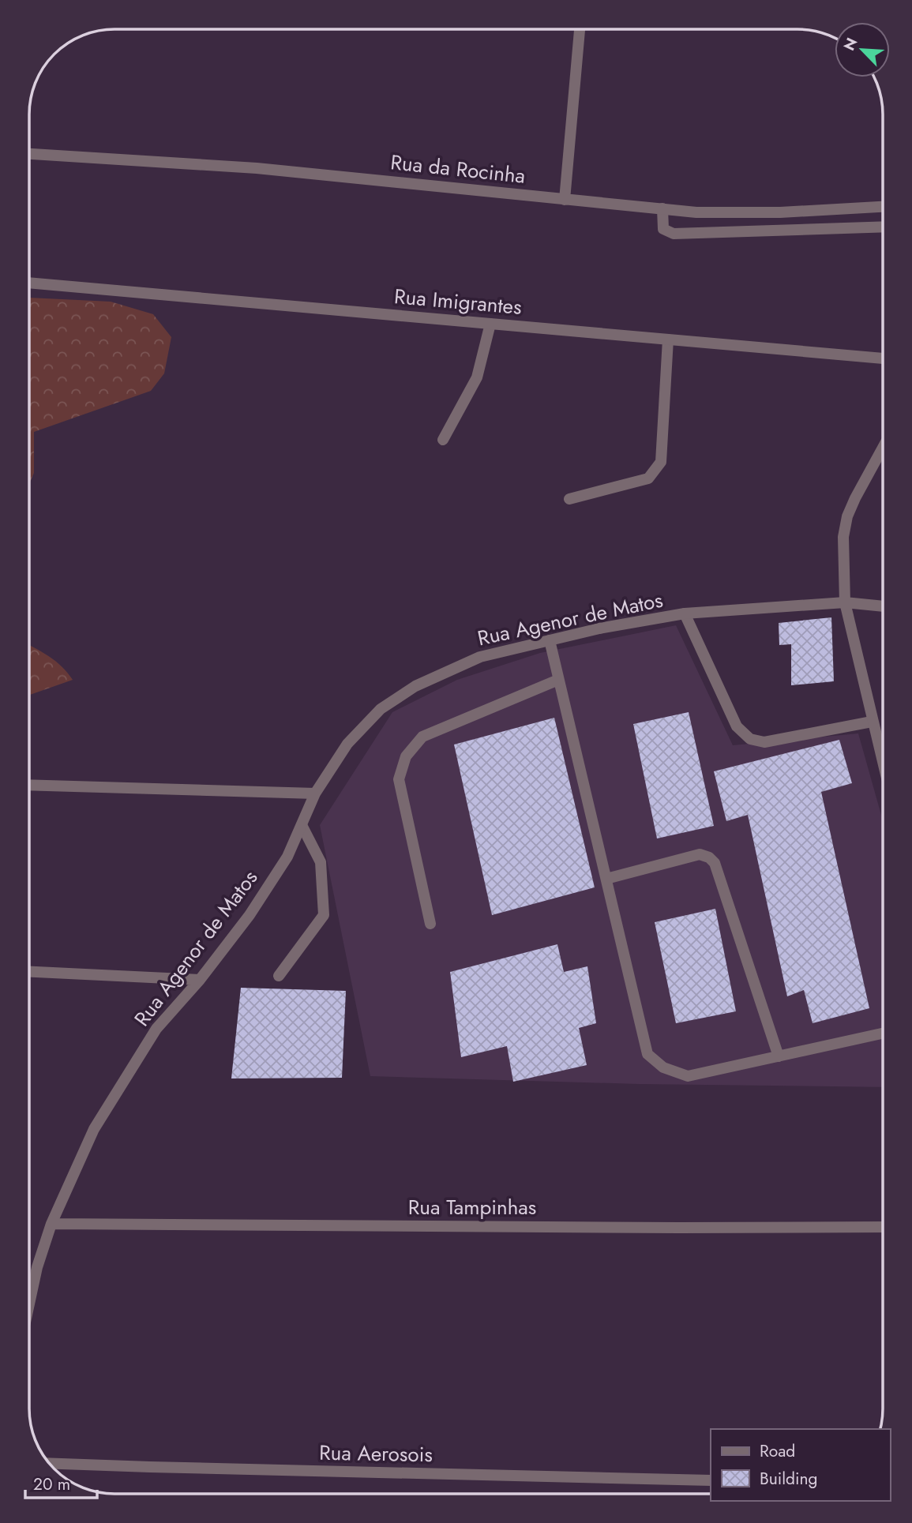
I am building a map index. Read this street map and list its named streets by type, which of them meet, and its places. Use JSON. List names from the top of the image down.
{
  "streets": {
    "street": [
      "Rua da Rocinha",
      "Rua Imigrantes",
      "Rua Agenor de Matos",
      "Rua Tampinhas",
      "Rua Aerosois"
    ]
  },
  "crossings": [
    ["Rua Agenor de Matos", "Rua Tampinhas"]
  ],
  "legend": ["Road", "Building"],
  "scale_bar": "20 m",
  "north": "top left"
}
